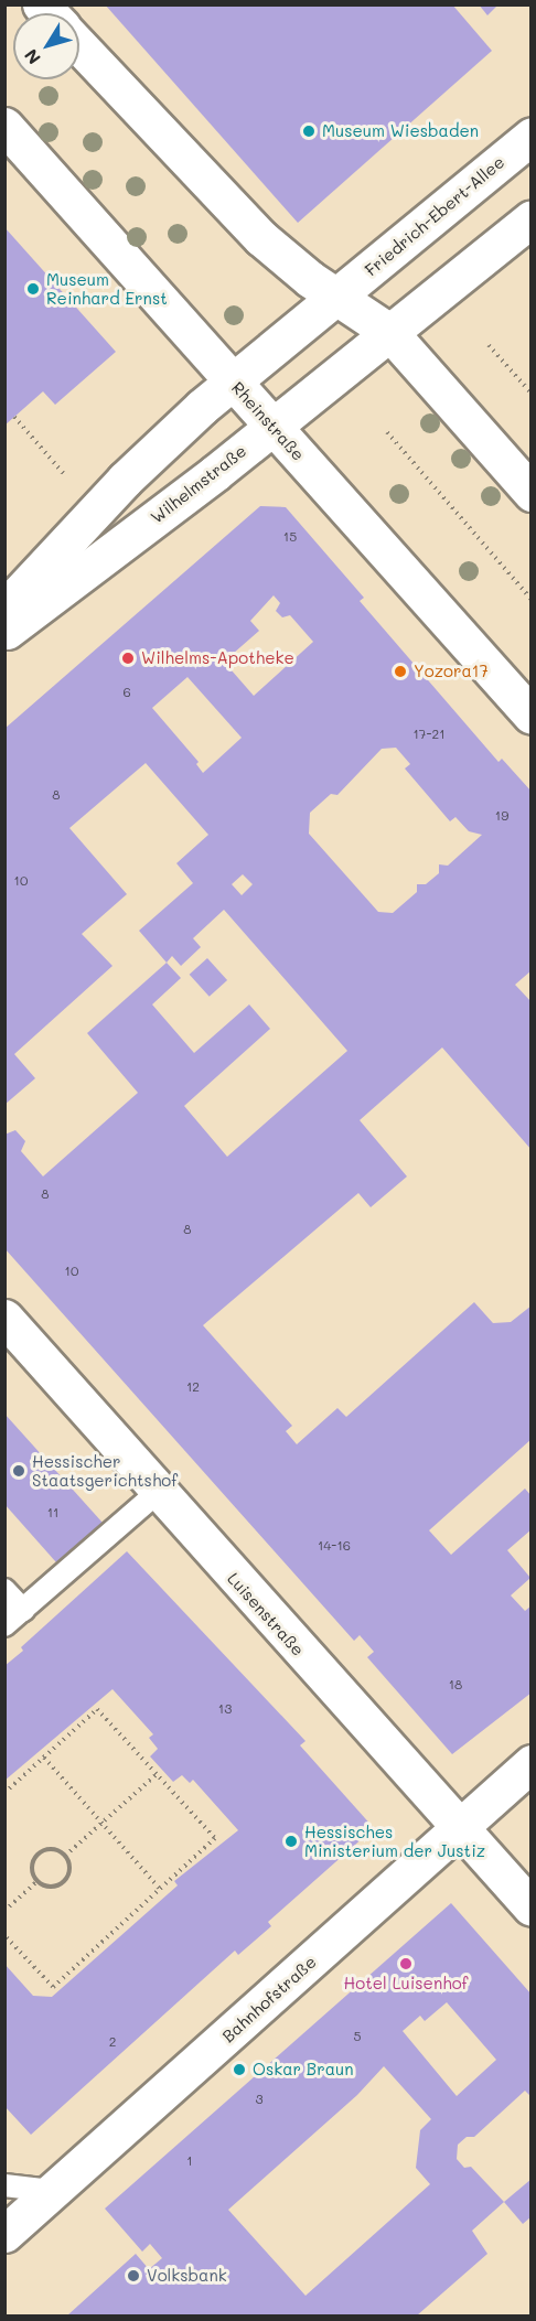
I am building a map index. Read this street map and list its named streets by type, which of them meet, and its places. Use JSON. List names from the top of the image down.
{
  "streets": {
    "main road": [
      "Friedrich-Ebert-Allee",
      "Rheinstraße",
      "Wilhelmstraße",
      "Luisenstraße",
      "Bahnhofstraße"
    ]
  },
  "crossings": [
    ["Rheinstraße", "Wilhelmstraße"],
    ["Luisenstraße", "Bahnhofstraße"]
  ],
  "places": [
    "Museum Wiesbaden",
    "Museum Reinhard Ernst",
    "Wilhelms-Apotheke",
    "Yozora17",
    "Hessischer Staatsgerichtshof",
    "Hessisches Ministerium der Justiz",
    "Hotel Luisenhof",
    "Oskar Braun",
    "Volksbank"
  ],
  "house_numbers": [
    "15",
    "6",
    "17-21",
    "8",
    "19",
    "10",
    "8",
    "8",
    "10",
    "12",
    "11",
    "14-16",
    "18",
    "13",
    "5",
    "2",
    "3",
    "1"
  ],
  "north": "bottom left"
}
